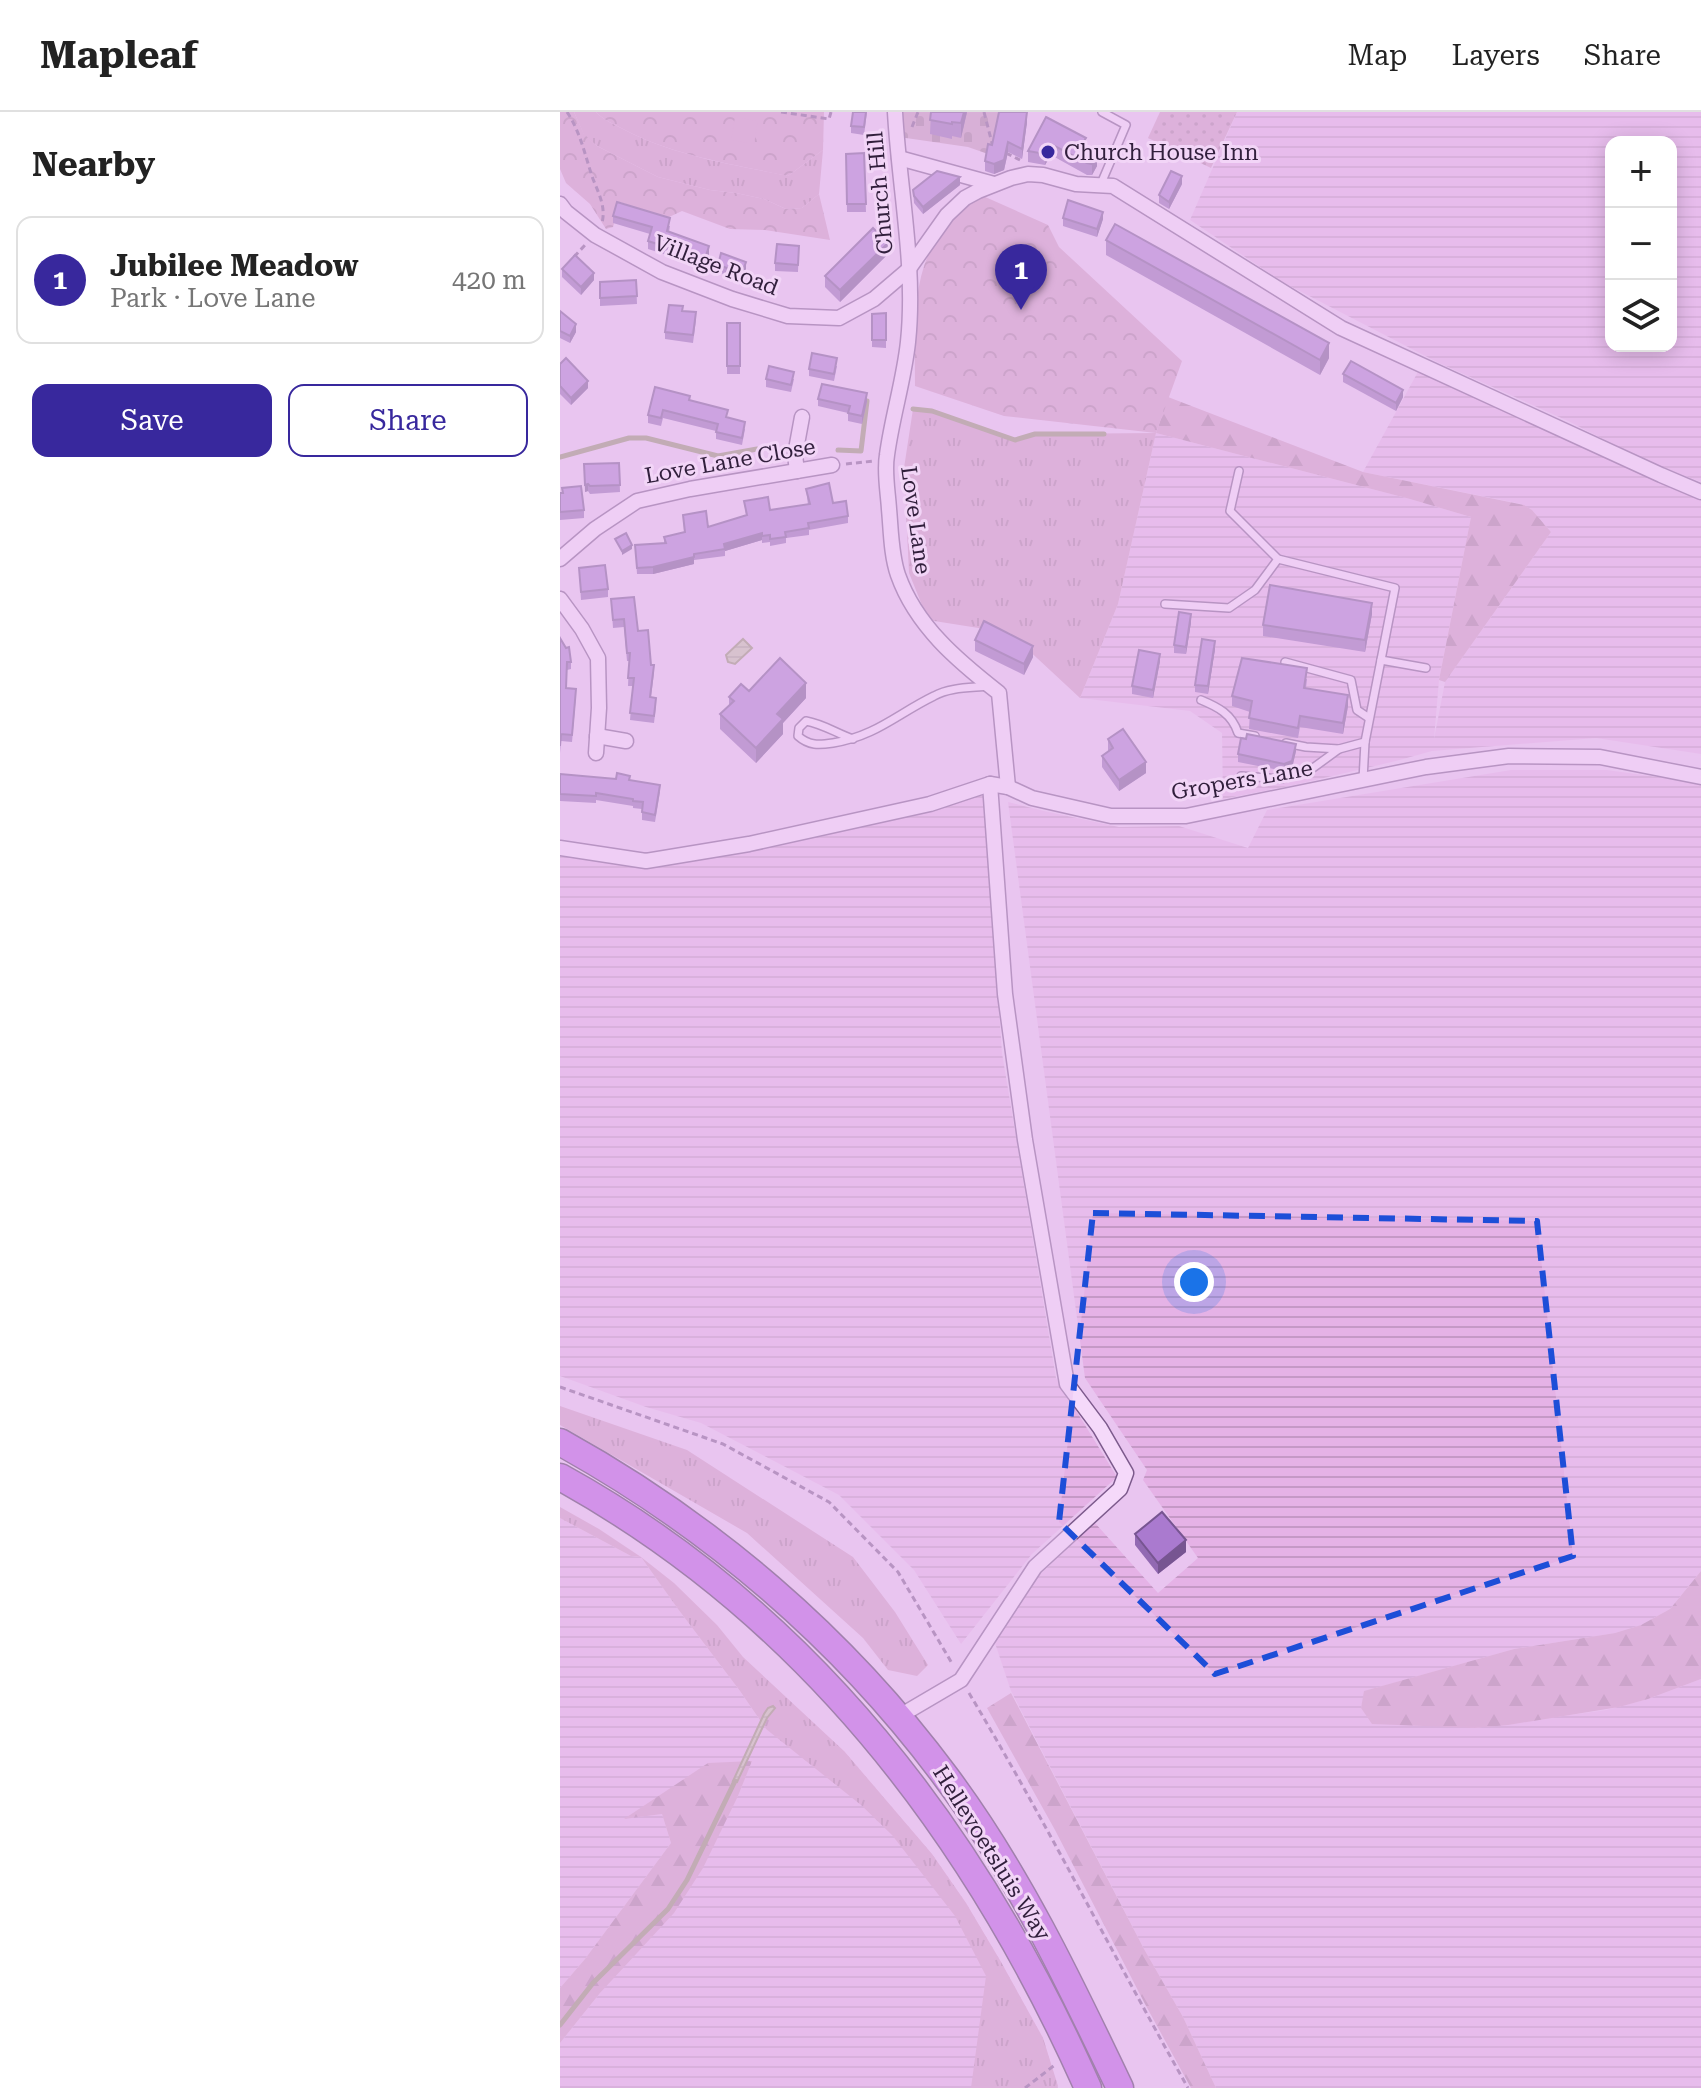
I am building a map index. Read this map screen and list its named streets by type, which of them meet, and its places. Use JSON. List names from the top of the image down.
{
  "streets": {
    "highway": ["Hellevoetsluis Way"],
    "street": [
      "Church Hill",
      "Village Road",
      "Love Lane Close",
      "Love Lane",
      "Gropers Lane"
    ]
  },
  "crossings": [
    ["Church Hill", "Village Road"],
    ["Church Hill", "Love Lane"],
    ["Village Road", "Love Lane"]
  ],
  "places": ["Church House Inn"],
  "page": {
    "header": "Mapleaf",
    "nav": ["Map", "Layers", "Share"],
    "heading": "Nearby",
    "map_buttons": ["+", "−"],
    "list": [
      {
        "mark": "1",
        "name": "Jubilee Meadow",
        "note": "Park · Love Lane",
        "value": "420 m"
      }
    ],
    "pins": "1",
    "buttons": ["Save", "Share"]
  }
}
